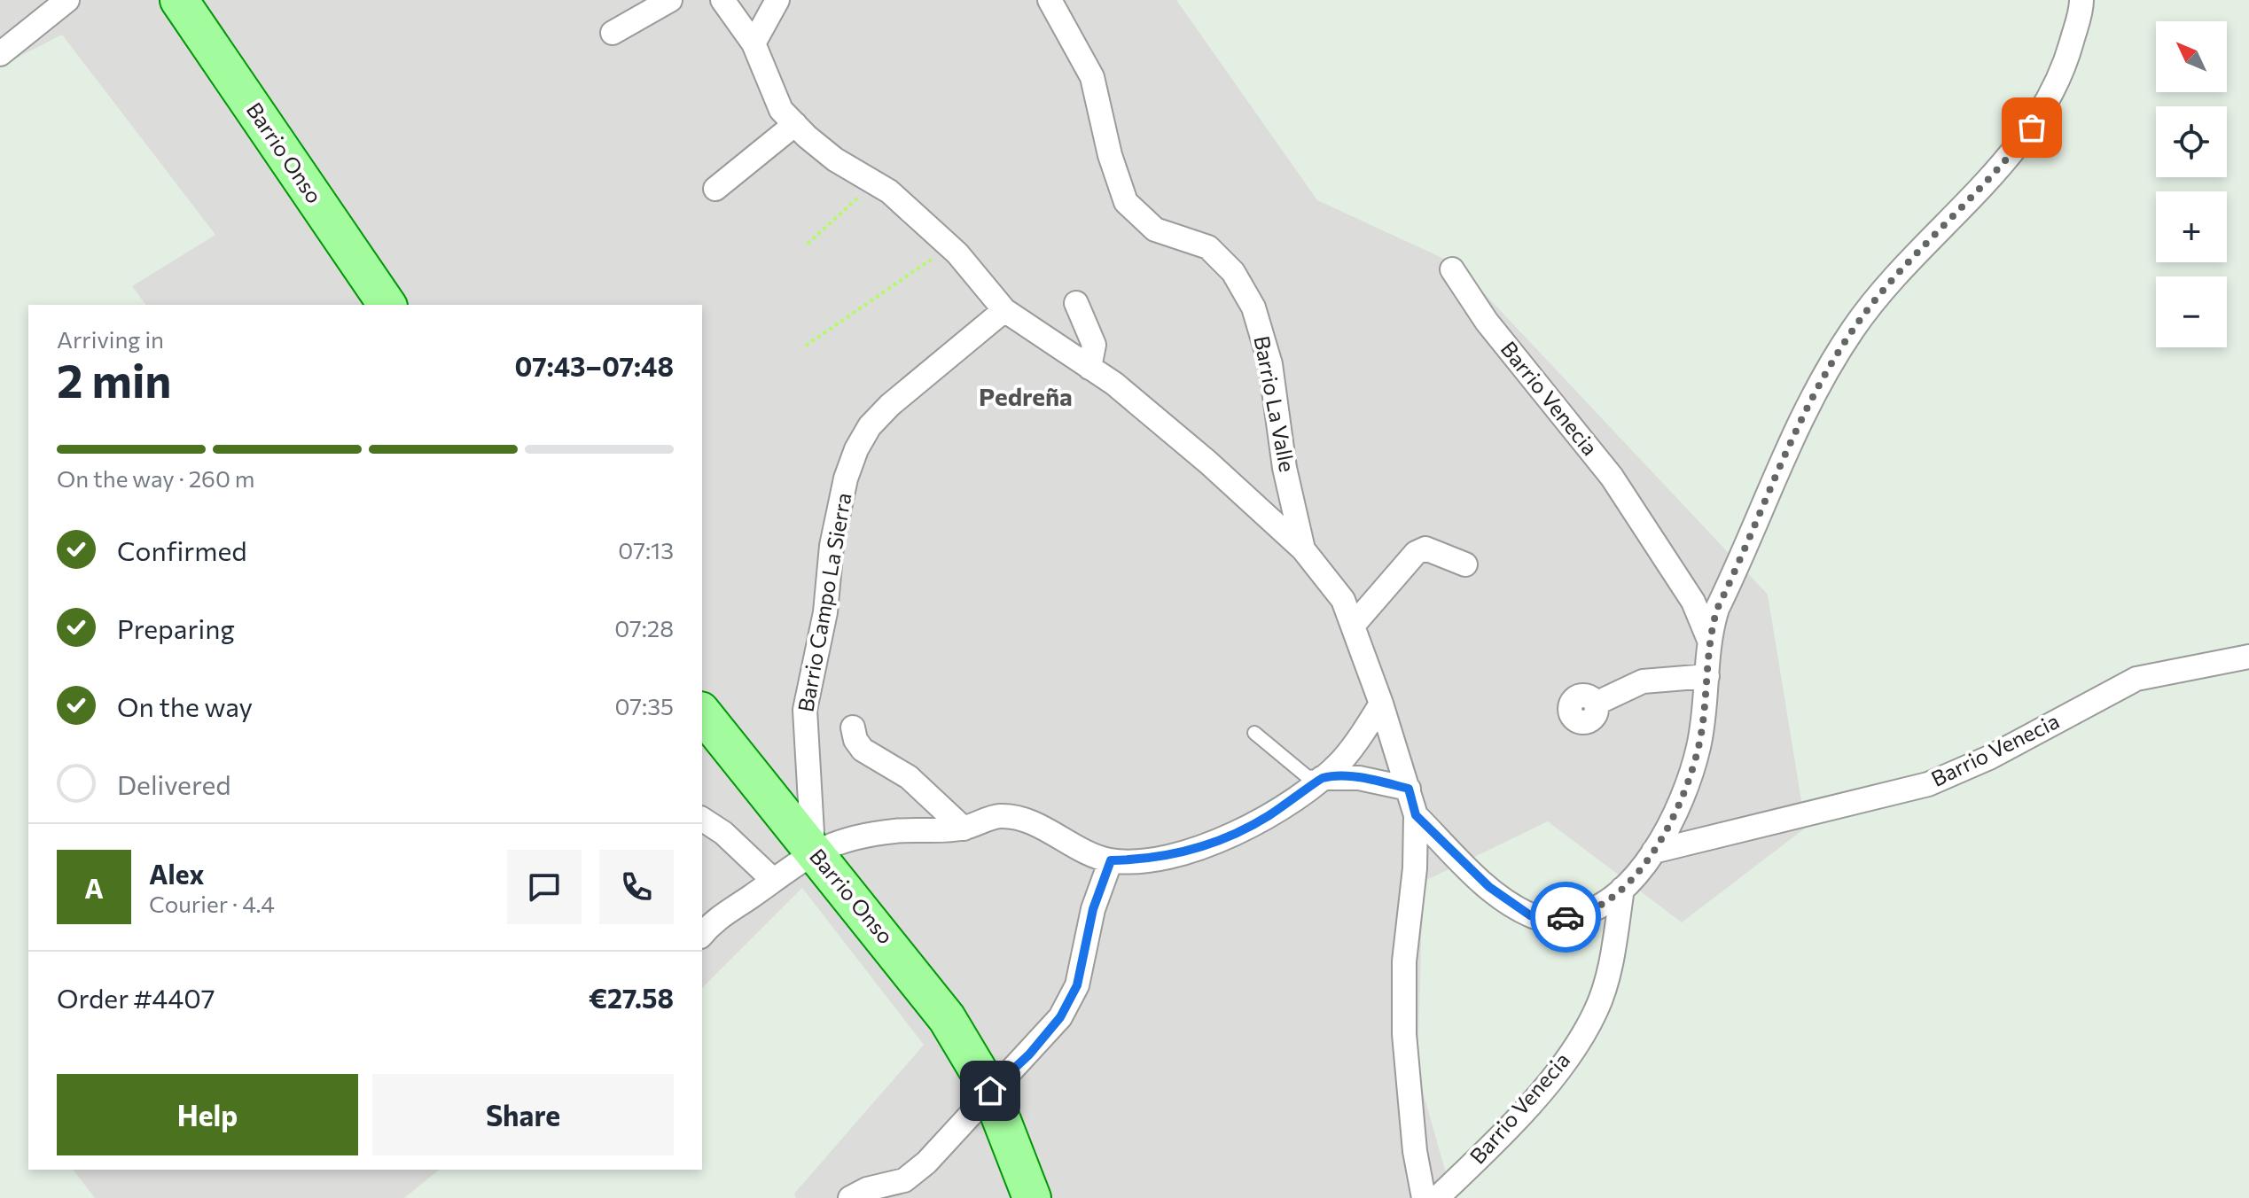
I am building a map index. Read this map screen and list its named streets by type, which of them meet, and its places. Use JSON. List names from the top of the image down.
{
  "streets": {
    "main road": ["Barrio Onso"],
    "street": ["Barrio Venecia", "Barrio La Valle", "Barrio Campo La Sierra"]
  },
  "crossings": [
    ["Barrio Onso", "Barrio Campo La Sierra"]
  ],
  "districts": ["Pedreña"],
  "north": "top left",
  "page": {
    "map_buttons": ["+", "−"],
    "heading": ["2 min", "Arriving in", "07:43–07:48"],
    "panel": [
      "Alex",
      "Courier · 4.4",
      "Order #4407",
      "€27.58"
    ],
    "bar": "On the way · 260 m",
    "list": [
      ["Confirmed", "07:13"],
      ["Preparing", "07:28"],
      ["On the way", "07:35"],
      "Delivered"
    ],
    "round": "A",
    "buttons": ["Help", "Share"]
  }
}
